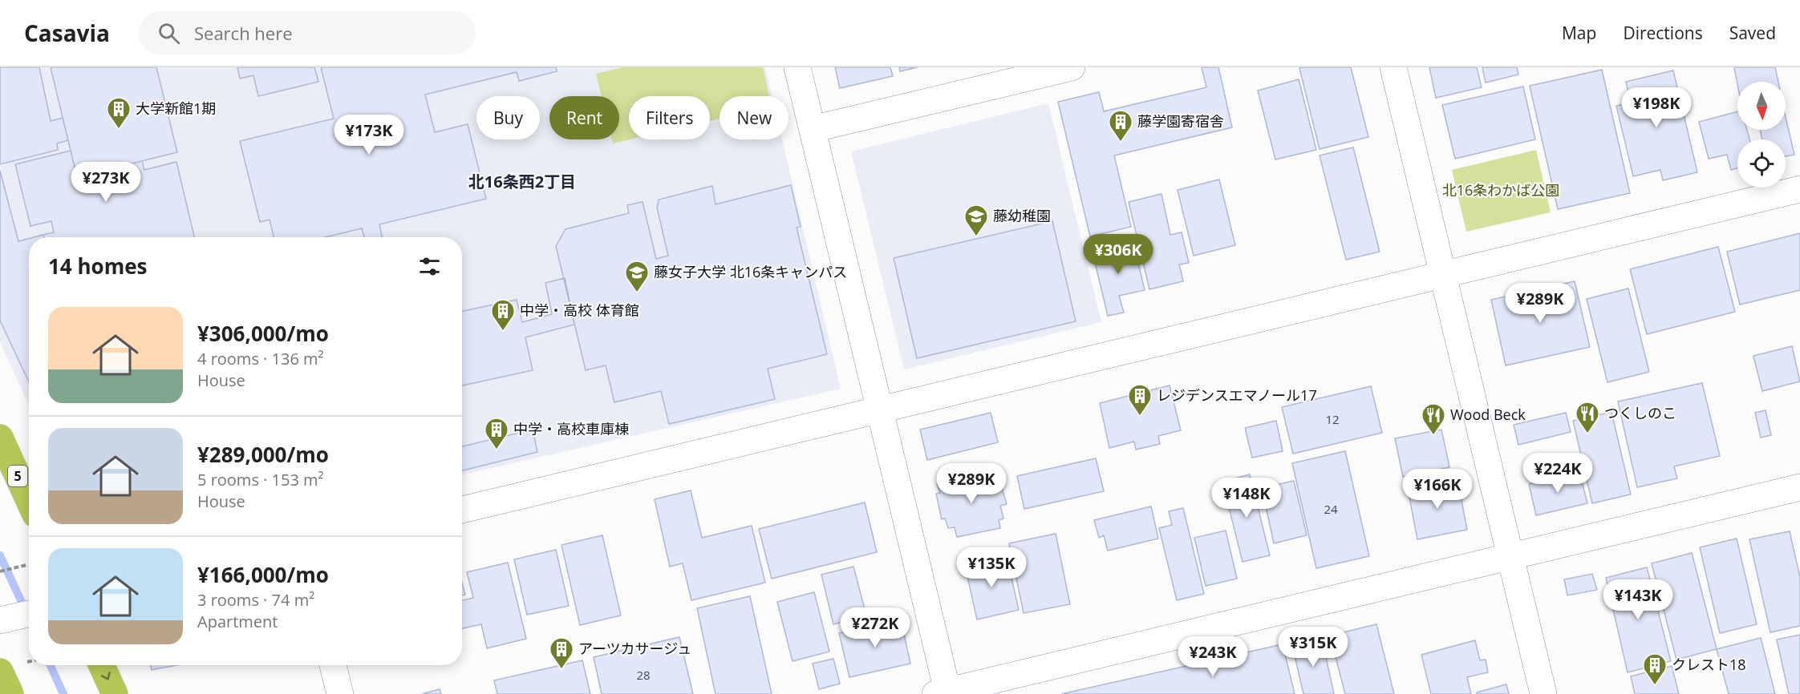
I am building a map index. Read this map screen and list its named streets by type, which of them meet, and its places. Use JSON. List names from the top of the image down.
{
  "streets": {
    "highway": ["5"]
  },
  "districts": ["北16条西2丁目"],
  "parks": ["北16条わかば公園"],
  "places": {
    "building": [
      "大学新館1期",
      "藤学園寄宿舎",
      "中学・高校 体育館",
      "レジデンスエマノール17",
      "中学・高校車庫棟",
      "アーツカサージュ",
      "クレスト18"
    ],
    "school or university": ["藤幼稚園", "藤女子大学 北16条キャンパス"],
    "restaurant": ["つくしのこ", "Wood Beck"]
  },
  "house_numbers": ["12", "24", "28"],
  "north": "bottom",
  "page": {
    "header": "Casavia",
    "search": "Search here",
    "nav": ["Map", "Directions", "Saved"],
    "price": [
      "¥198K",
      "¥173K",
      "¥273K",
      "¥306K",
      "¥289K",
      "¥224K",
      "¥289K",
      "¥166K",
      "¥148K",
      "¥135K",
      "¥143K",
      "¥272K",
      "¥315K",
      "¥243K"
    ],
    "chip": [
      "Buy",
      "Rent",
      "Filters",
      "New"
    ],
    "heading": "14 homes",
    "list": [
      {
        "name": "¥306,000/mo",
        "note": "4 rooms · 136 m² · House"
      },
      {
        "name": "¥289,000/mo",
        "note": "5 rooms · 153 m² · House"
      },
      {
        "name": "¥166,000/mo",
        "note": "3 rooms · 74 m² · Apartment"
      }
    ]
  }
}
